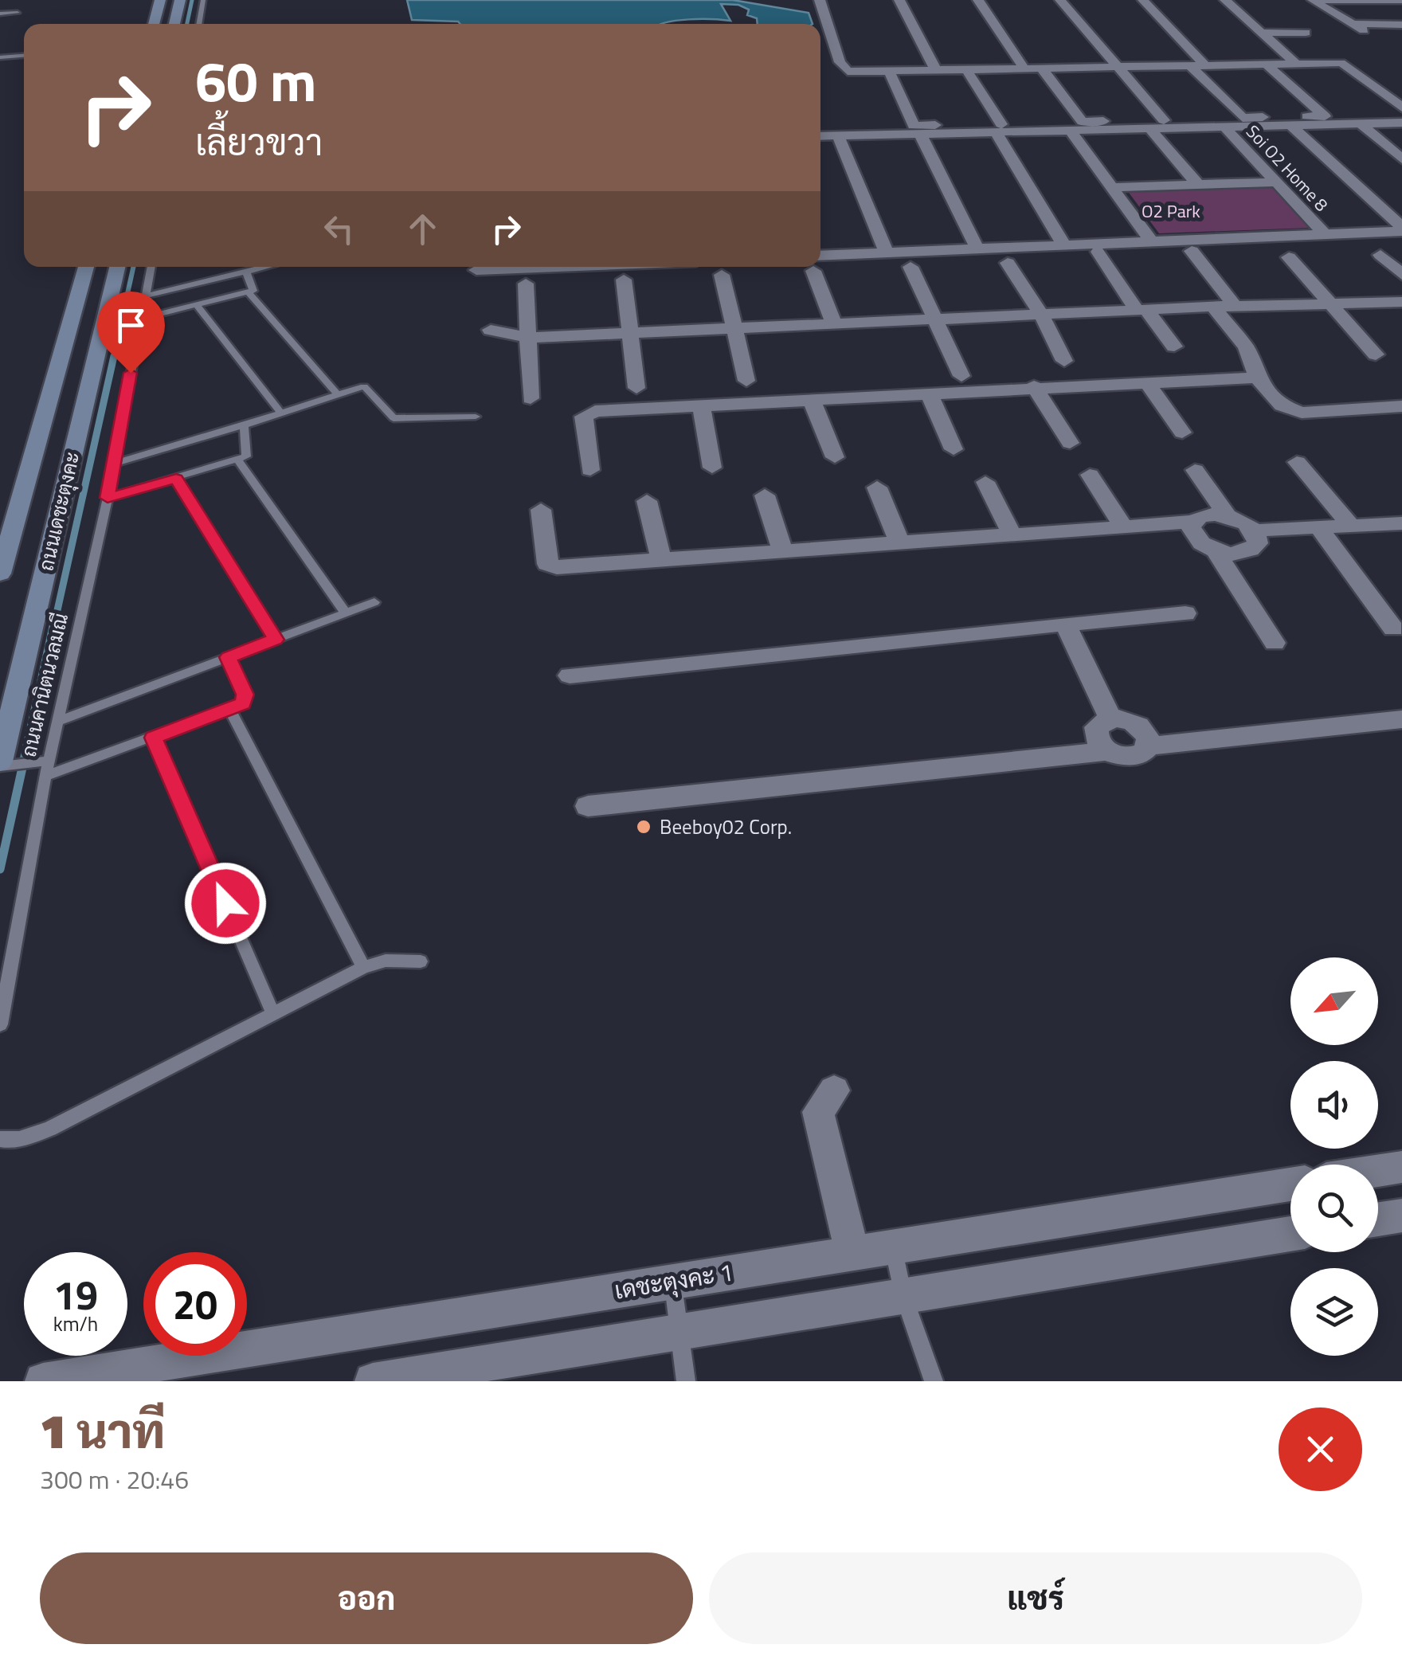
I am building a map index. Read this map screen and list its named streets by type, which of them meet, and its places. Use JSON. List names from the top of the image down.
{
  "streets": {
    "street": ["Soi O2 Home 8", "ถนนเดชะตุงคะ", "เดชะตุงคะ 1"],
    "lane": ["ถนนคานิตนวลมณี"]
  },
  "parks": ["O2 Park"],
  "places": ["Beeboy02 Corp."],
  "north": "bottom left",
  "page": {
    "turn": ["60 m", "เลี้ยวขวา"],
    "speed": "19 km/h",
    "limit": "20",
    "heading": ["1 นาที", "300 m · 20:46"],
    "buttons": ["ออก", "แชร์"]
  }
}
